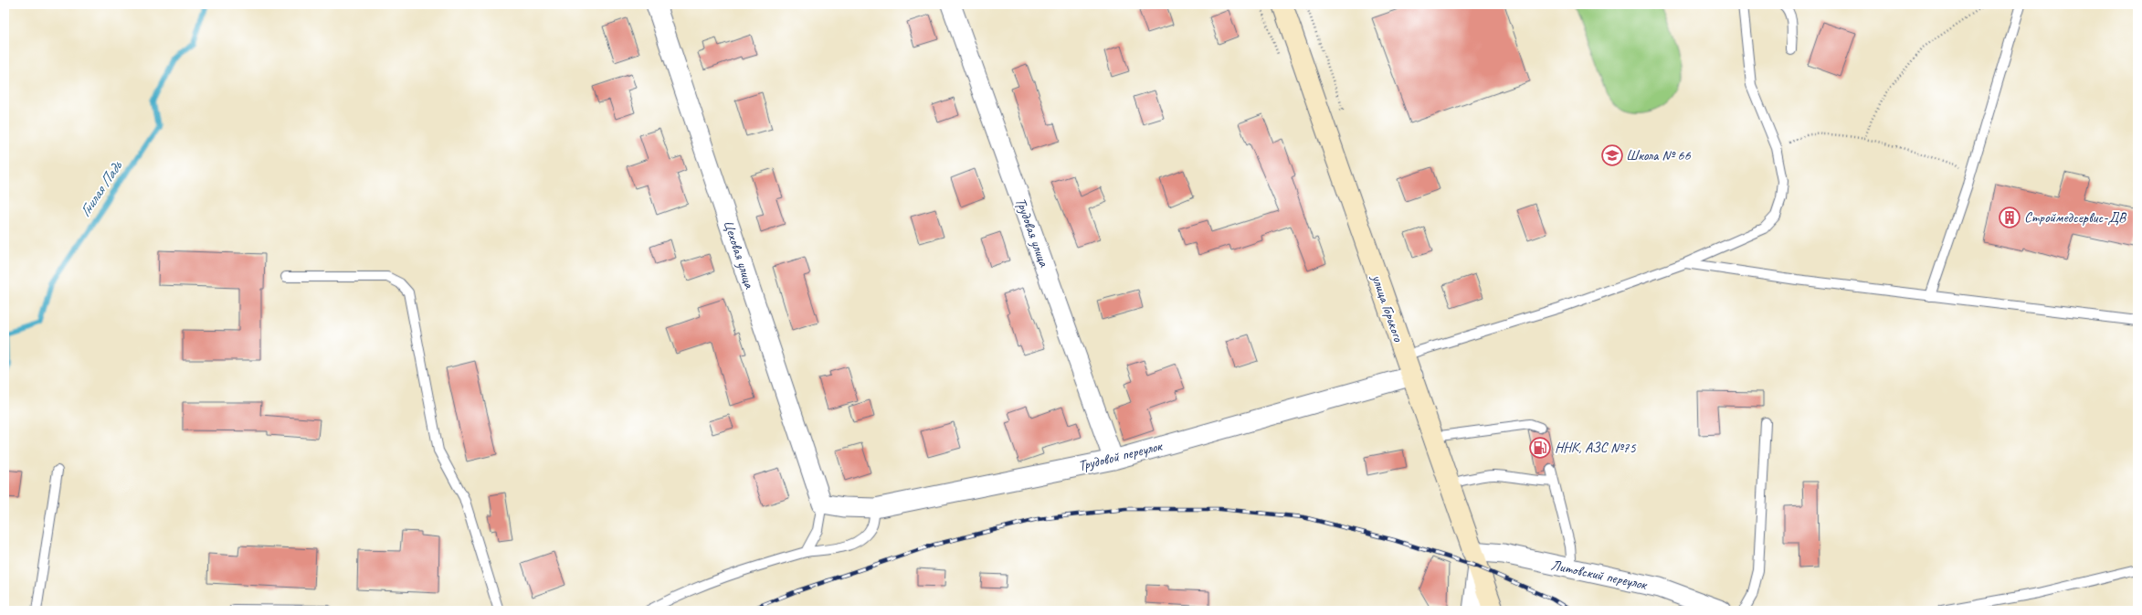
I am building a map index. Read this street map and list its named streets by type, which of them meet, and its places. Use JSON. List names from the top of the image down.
{
  "streets": {
    "main road": ["улица Горького"],
    "street": [
      "Трудовая улица",
      "Цеховая улица",
      "Трудовой переулок",
      "Литовский переулок"
    ]
  },
  "crossings": [
    ["Трудовая улица", "Трудовой переулок"],
    ["Цеховая улица", "Трудовой переулок"],
    ["улица Горького", "Трудовой переулок"],
    ["улица Горького", "Литовский переулок"]
  ],
  "water": ["Гнилая Падь"],
  "places": {
    "school or university": ["Школа № 66"],
    "building": ["Строймедсервис-ДВ"],
    "fuel station": ["ННК, АЗС №75"]
  }
}
